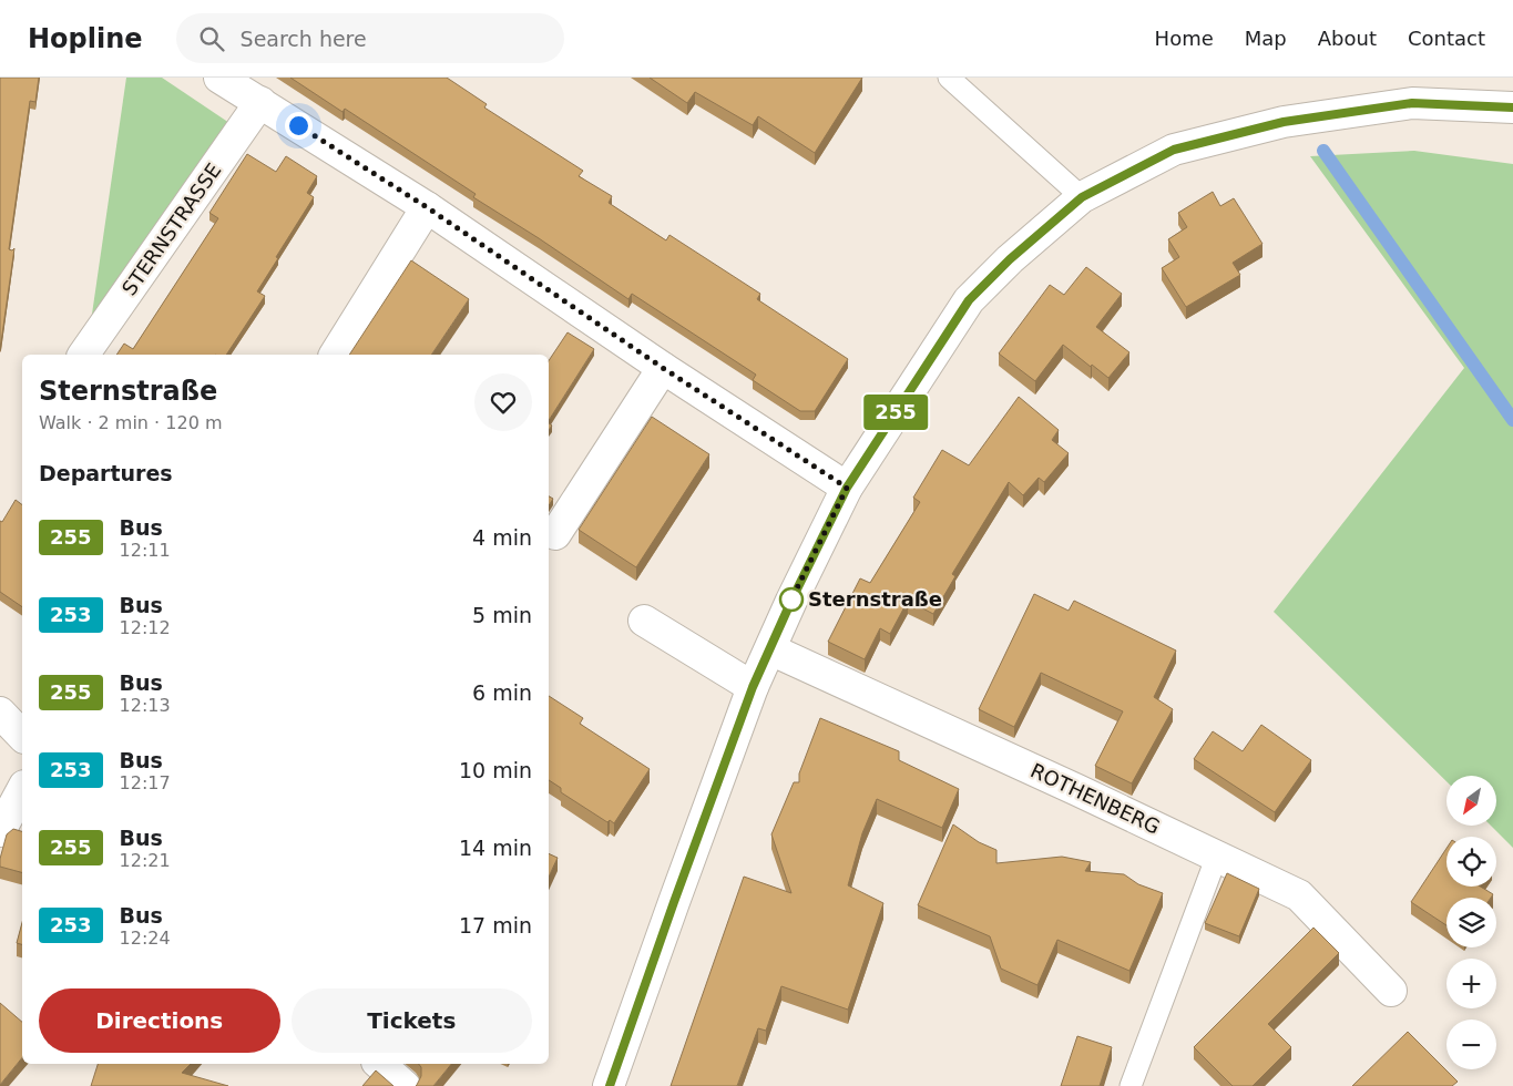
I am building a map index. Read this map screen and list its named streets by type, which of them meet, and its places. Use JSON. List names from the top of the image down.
{
  "streets": {
    "street": ["STERNSTRASSE", "ROTHENBERG"]
  },
  "places": ["Sternstraße"],
  "lines": ["bus line 255"],
  "north": "bottom left",
  "page": {
    "header": "Hopline",
    "search": "Search here",
    "nav": [
      "Home",
      "Map",
      "About",
      "Contact"
    ],
    "on_map": "255",
    "heading": [
      ["Sternstraße", "Walk · 2 min · 120 m"],
      "Departures"
    ],
    "list": [
      {
        "mark": "255",
        "name": "Bus",
        "note": "12:11",
        "value": "4 min"
      },
      {
        "mark": "253",
        "name": "Bus",
        "note": "12:12",
        "value": "5 min"
      },
      {
        "mark": "255",
        "name": "Bus",
        "note": "12:13",
        "value": "6 min"
      },
      {
        "mark": "253",
        "name": "Bus",
        "note": "12:17",
        "value": "10 min"
      },
      {
        "mark": "255",
        "name": "Bus",
        "note": "12:21",
        "value": "14 min"
      },
      {
        "mark": "253",
        "name": "Bus",
        "note": "12:24",
        "value": "17 min"
      }
    ],
    "map_buttons": ["+", "−"],
    "buttons": ["Directions", "Tickets"]
  }
}
